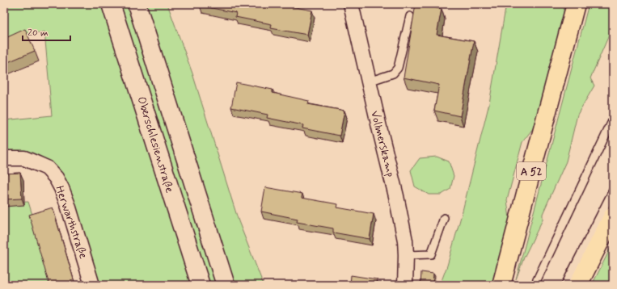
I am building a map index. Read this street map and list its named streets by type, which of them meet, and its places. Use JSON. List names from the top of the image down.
{
  "streets": {
    "highway": ["A 52"],
    "main road": ["Oberschlesienstraße"],
    "street": ["Vollmerskamp", "Herwarthstraße"]
  },
  "scale_bar": "20 m"
}
